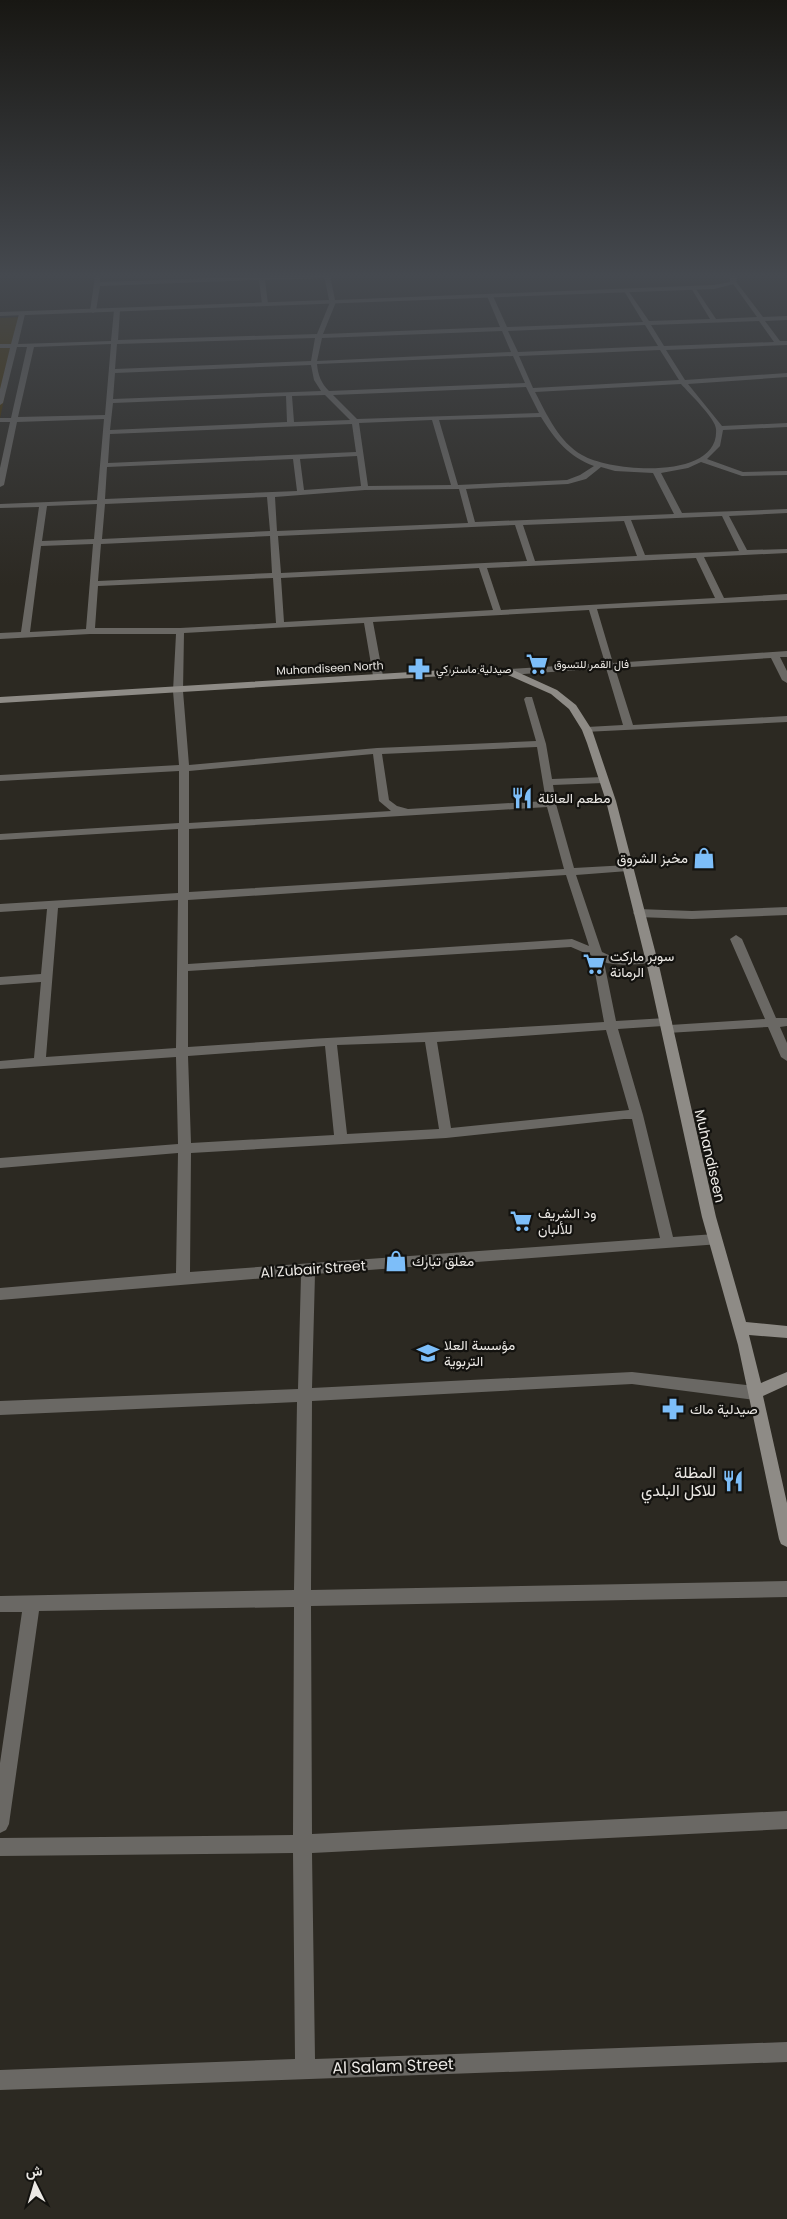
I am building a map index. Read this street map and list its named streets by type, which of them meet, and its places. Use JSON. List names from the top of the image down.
{
  "streets": {
    "main road": ["Muhandiseen North", "Muhandiseen"],
    "street": ["Al Zubair Street", "Al Salam Street"]
  },
  "crossings": [
    ["Muhandiseen North", "Muhandiseen"],
    ["Muhandiseen", "Al Zubair Street"]
  ],
  "places": {
    "supermarket": ["فال القمر للتسوق", "سوبر ماركت الرمانة", "ود الشريف للألبان"],
    "pharmacy": ["صيدلية ماستر كي", "صيدلية ماك"],
    "restaurant": ["مطعم العائلة", "المظلة للاكل البلدي"],
    "shop": ["مخبز الشروق", "مغلق تبارك"],
    "school or university": ["مؤسسة العلا التربوية"]
  },
  "north": "top"
}
